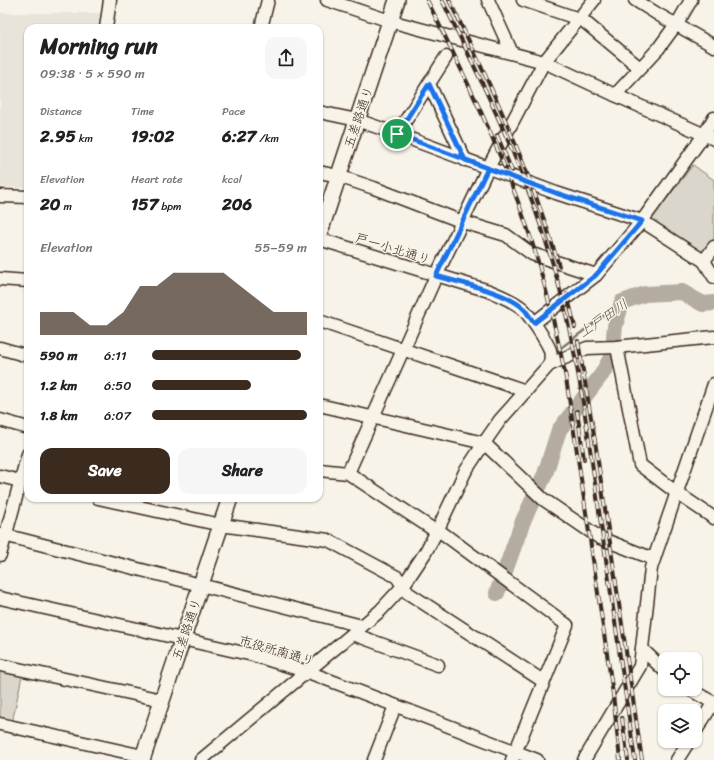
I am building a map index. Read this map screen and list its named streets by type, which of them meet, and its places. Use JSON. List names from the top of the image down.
{
  "streets": {
    "main road": ["五差路通り"],
    "street": ["戸一小北通り", "市役所南通り"]
  },
  "crossings": [
    ["五差路通り", "市役所南通り"]
  ],
  "water": ["上戸田川"],
  "page": {
    "heading": ["Morning run", "09:38 · 5 × 590 m"],
    "stats": [
      ["Distance", "2.95 km"],
      ["Time", "19:02"],
      ["Pace", "6:27 /km"],
      ["Elevation", "20 m"],
      ["Heart rate", "157 bpm"],
      ["kcal", "206"]
    ],
    "chart": ["Elevation", "55–59 m"],
    "list": [
      {
        "name": "590 m",
        "note": "6:11"
      },
      {
        "name": "1.2 km",
        "note": "6:50"
      },
      {
        "name": "1.8 km",
        "note": "6:07"
      }
    ],
    "buttons": ["Save", "Share"]
  }
}
